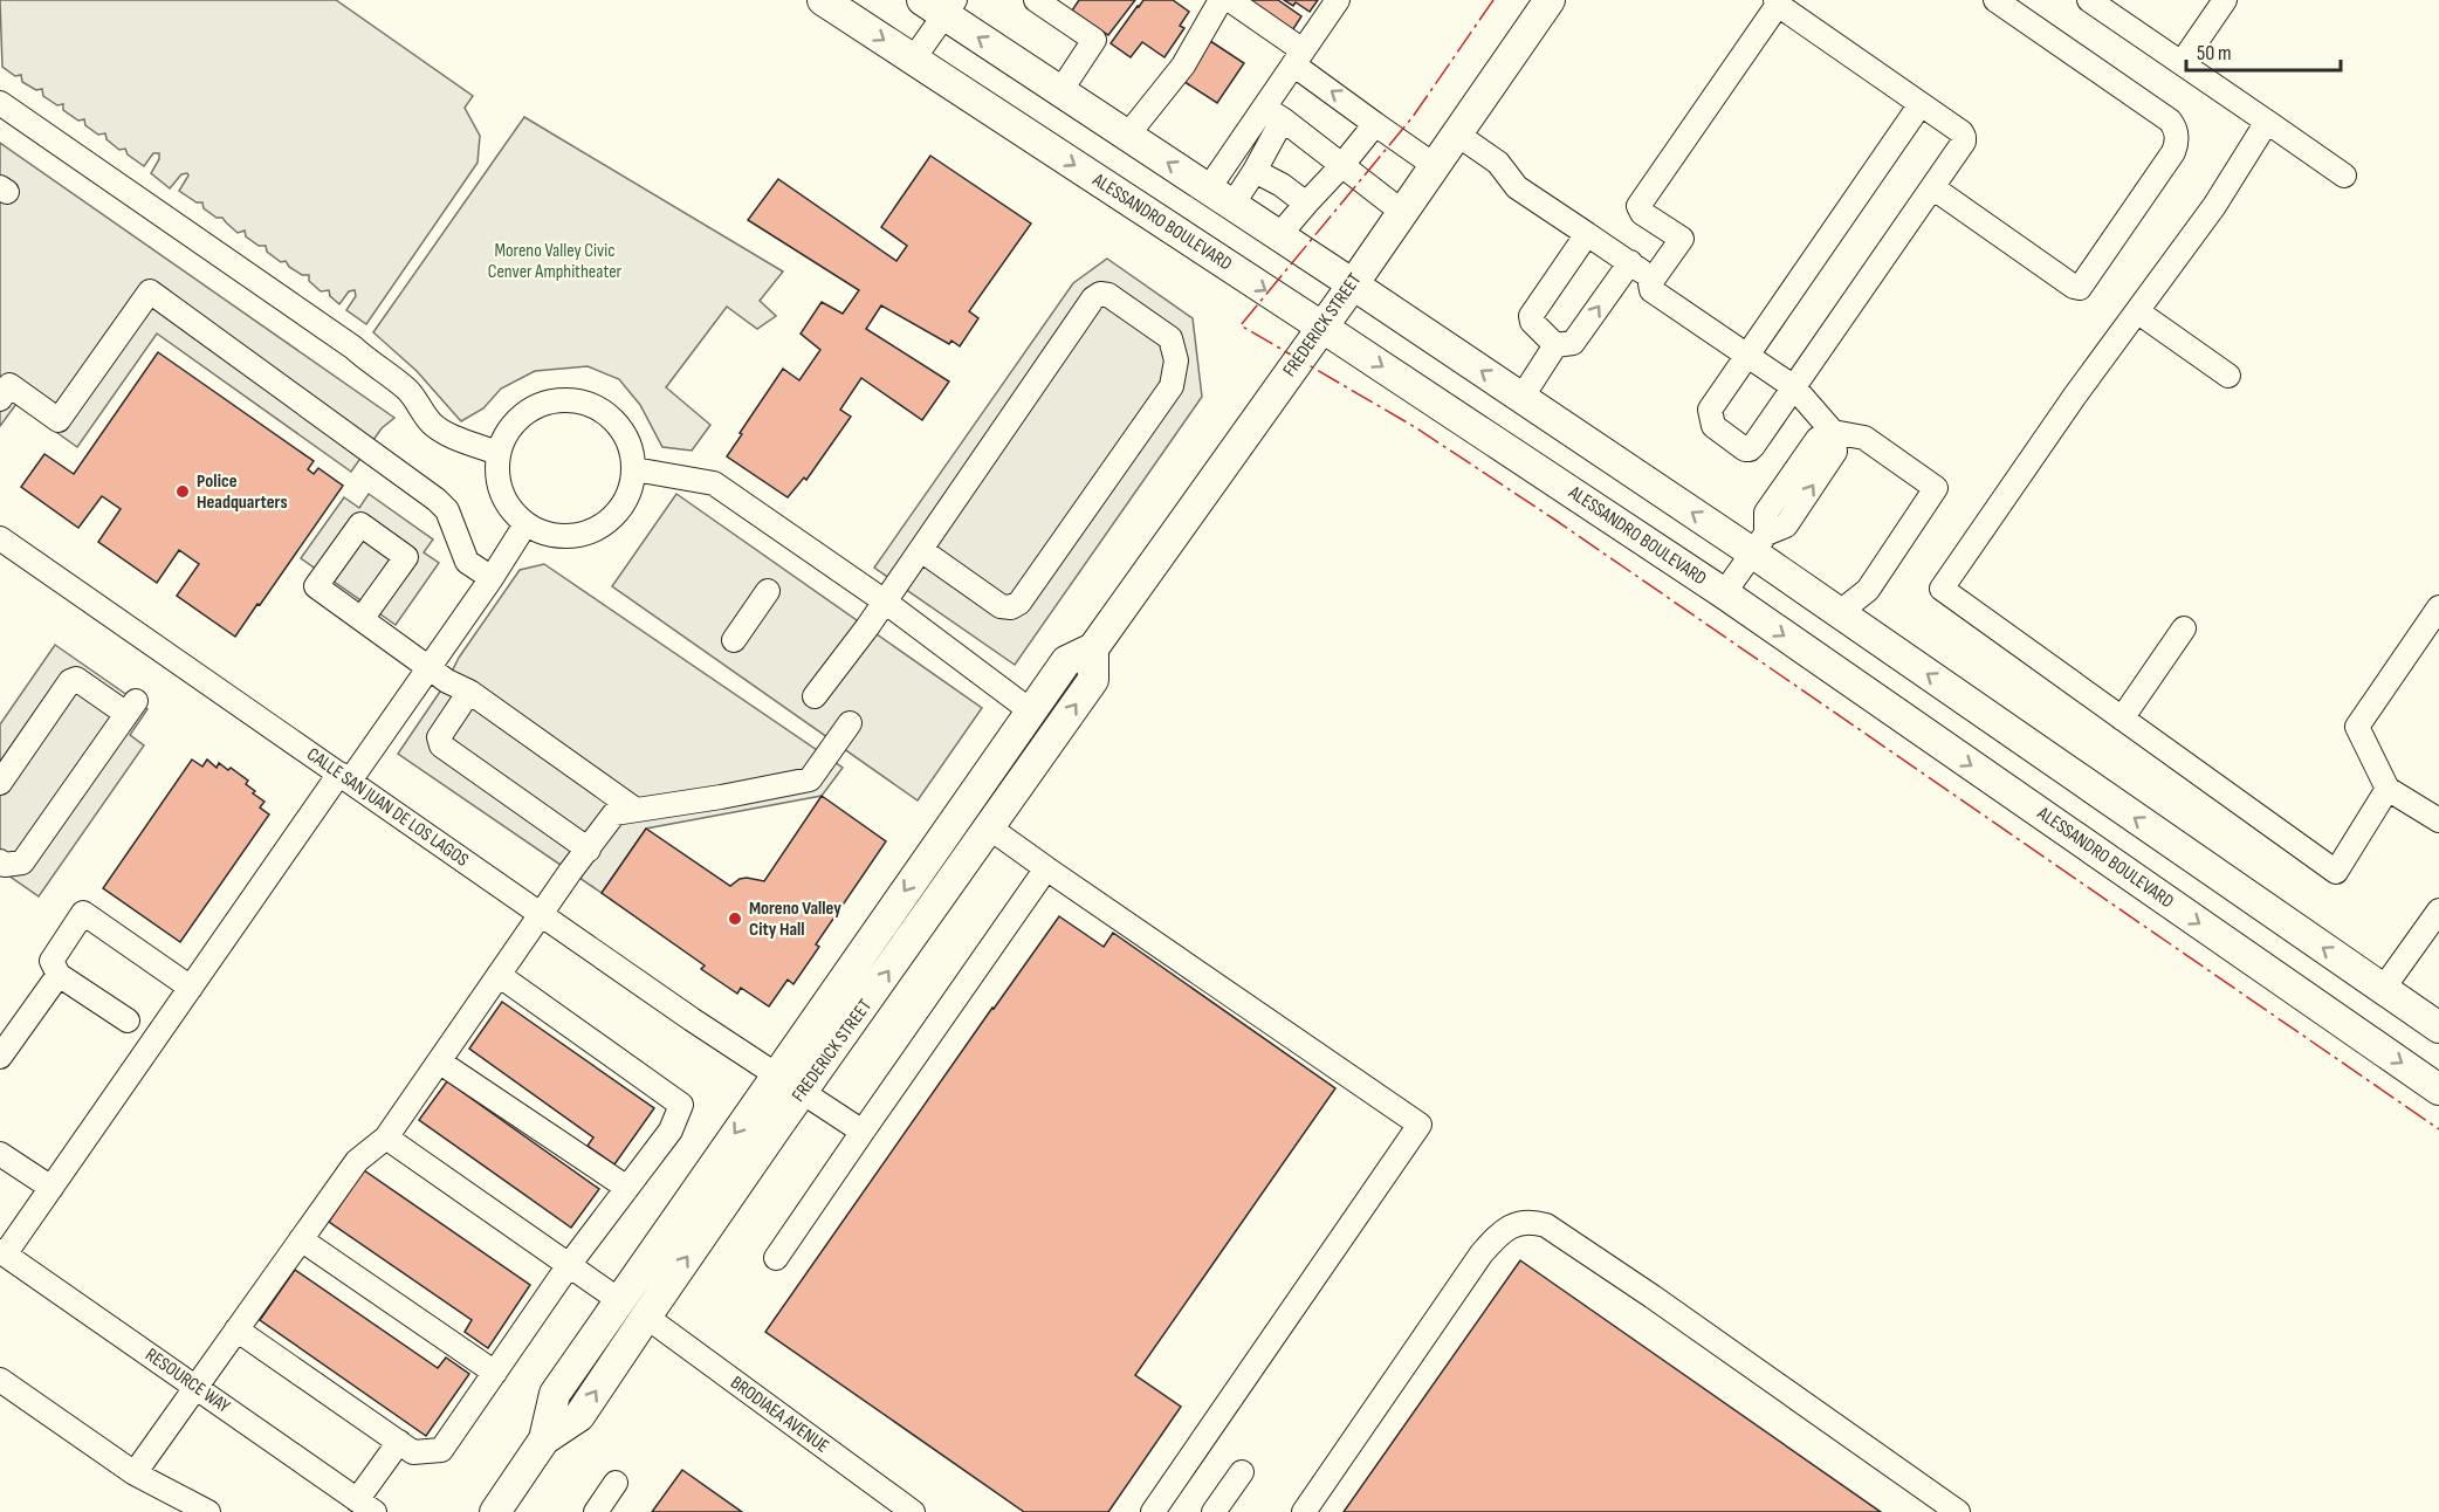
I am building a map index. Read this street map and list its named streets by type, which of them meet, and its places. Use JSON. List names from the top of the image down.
{
  "streets": {
    "main road": ["ALESSANDRO BOULEVARD", "FREDERICK STREET"],
    "street": ["CALLE SAN JUAN DE LOS LAGOS", "RESOURCE WAY", "BRODIAEA AVENUE"]
  },
  "crossings": [
    ["ALESSANDRO BOULEVARD", "FREDERICK STREET"],
    ["FREDERICK STREET", "CALLE SAN JUAN DE LOS LAGOS"],
    ["FREDERICK STREET", "BRODIAEA AVENUE"]
  ],
  "parks": ["Moreno Valley Civic Cenver Amphitheater"],
  "places": ["Police Headquarters", "Moreno Valley City Hall"],
  "scale_bar": "50 m"
}
